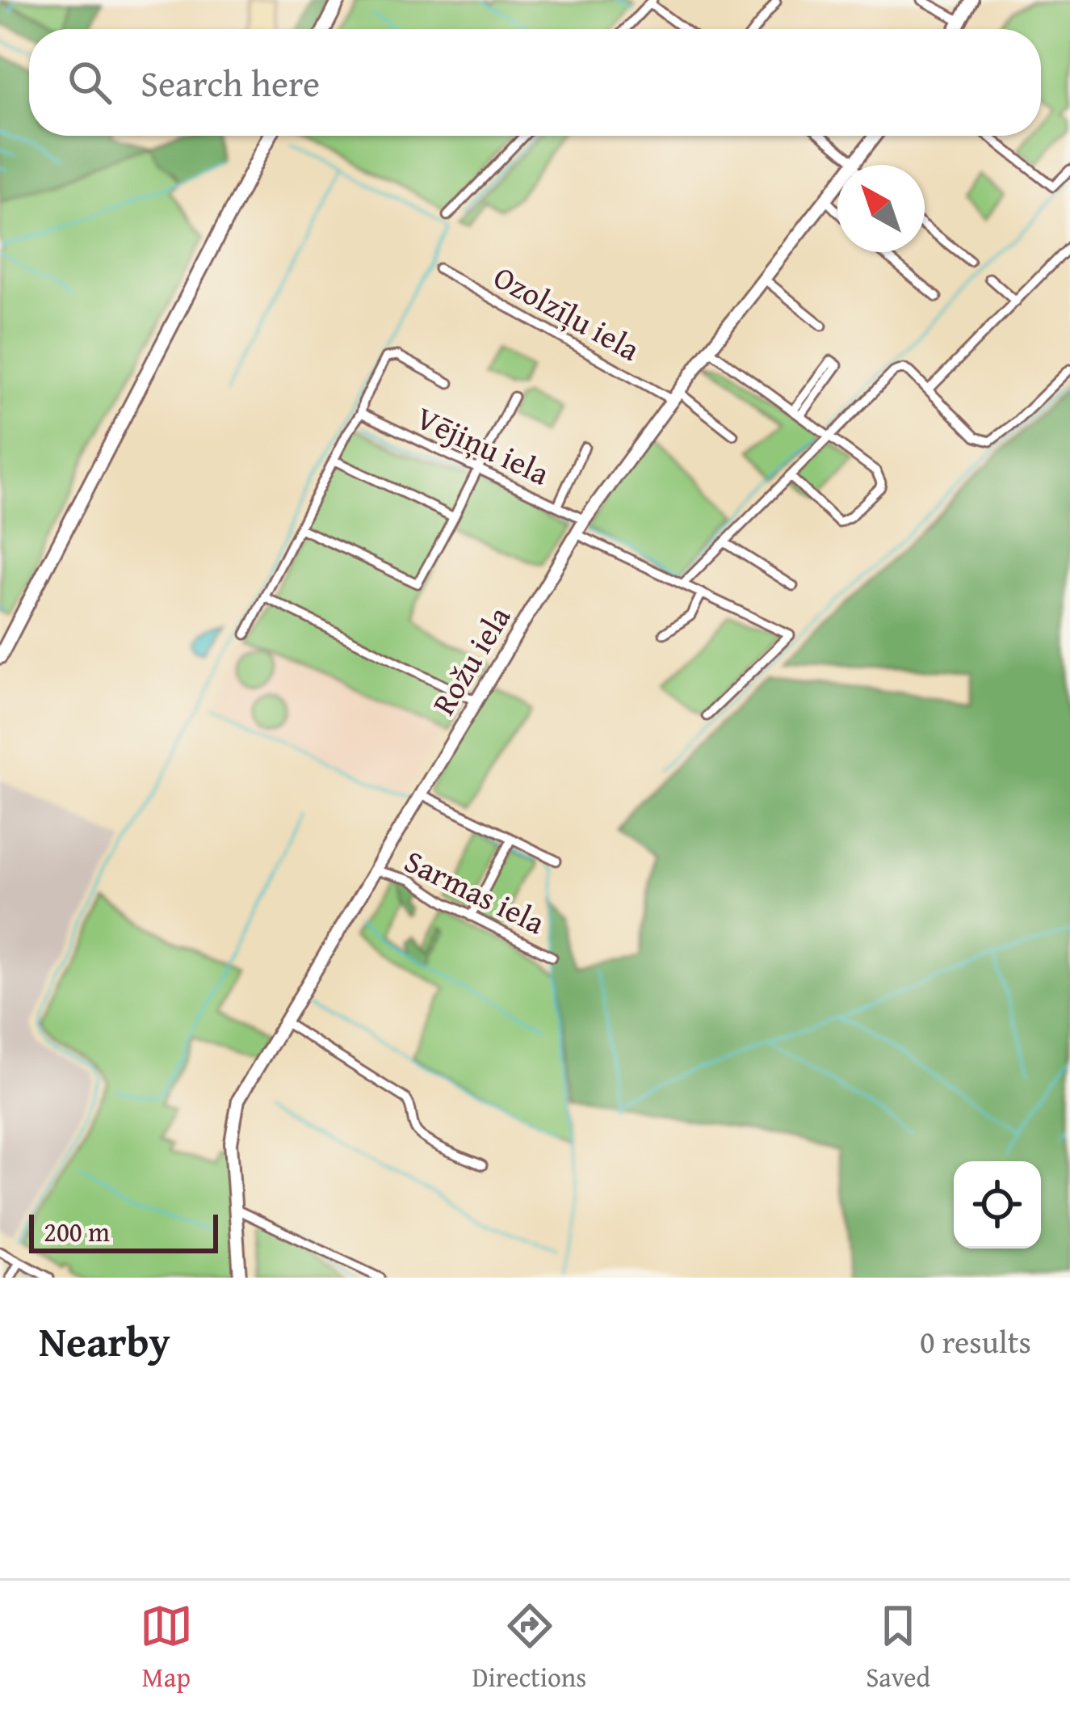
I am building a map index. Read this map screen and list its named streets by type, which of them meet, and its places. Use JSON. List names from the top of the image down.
{
  "streets": {
    "street": [
      "Ozolzīļu iela",
      "Vējiņu iela",
      "Rožu iela",
      "Sarmas iela"
    ]
  },
  "crossings": [
    ["Ozolzīļu iela", "Rožu iela"],
    ["Vējiņu iela", "Rožu iela"],
    ["Rožu iela", "Sarmas iela"]
  ],
  "scale_bar": "200 m",
  "north": "top left",
  "page": {
    "search": "Search here",
    "scale": "200 m",
    "heading": ["Nearby", "0 results"],
    "nav": ["Map", "Directions", "Saved"]
  }
}
